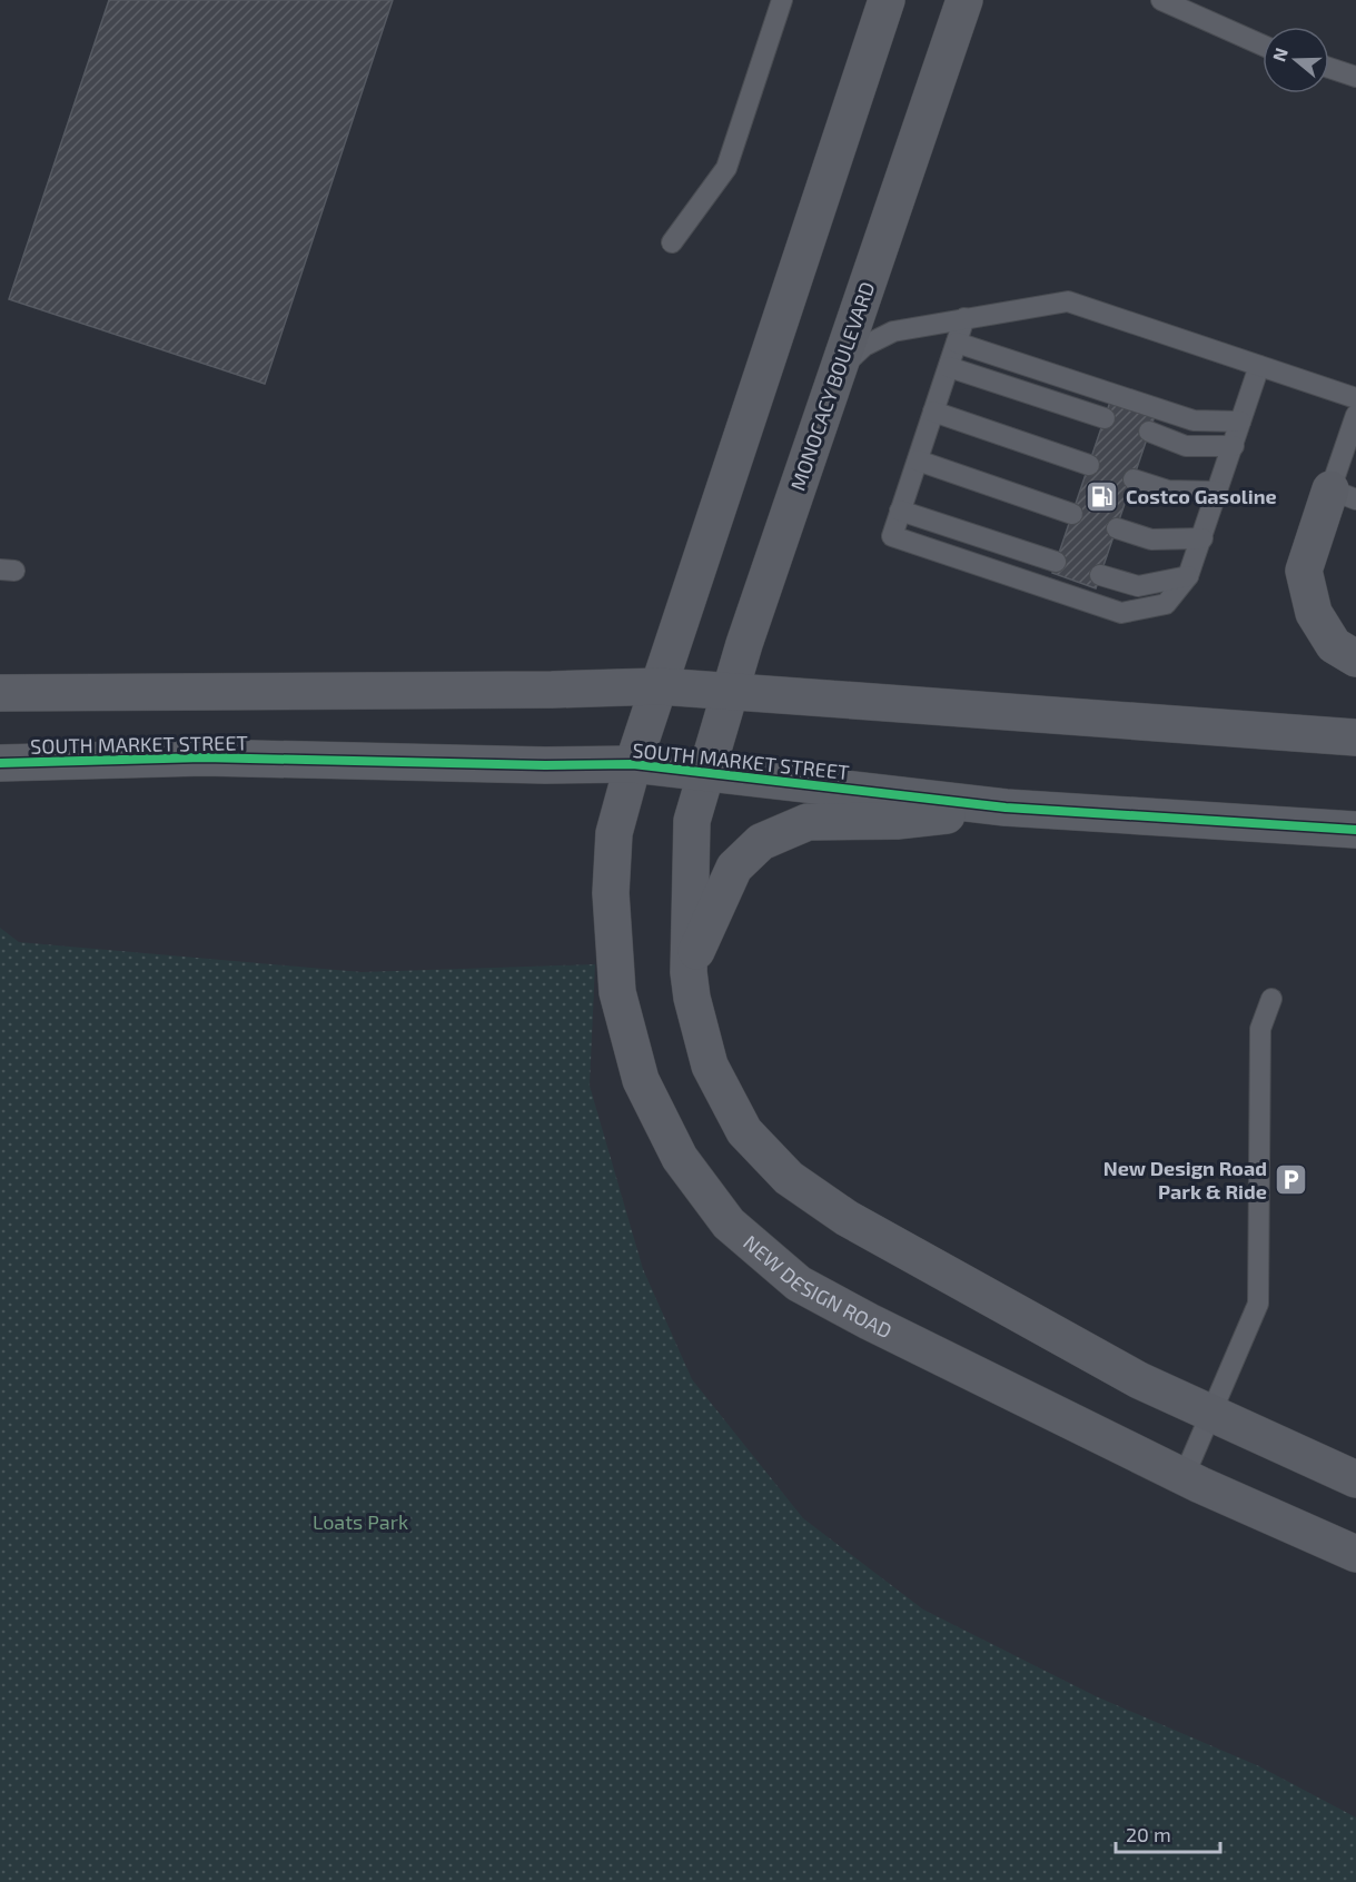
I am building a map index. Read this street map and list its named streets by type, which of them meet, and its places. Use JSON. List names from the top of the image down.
{
  "streets": {
    "main road": ["MONOCACY BOULEVARD", "SOUTH MARKET STREET", "NEW DESIGN ROAD"]
  },
  "crossings": [
    ["MONOCACY BOULEVARD", "SOUTH MARKET STREET"],
    ["SOUTH MARKET STREET", "NEW DESIGN ROAD"]
  ],
  "parks": ["Loats Park"],
  "places": {
    "fuel station": ["Costco Gasoline"],
    "parking": ["New Design Road Park & Ride"]
  },
  "scale_bar": "20 m",
  "north": "left"
}
